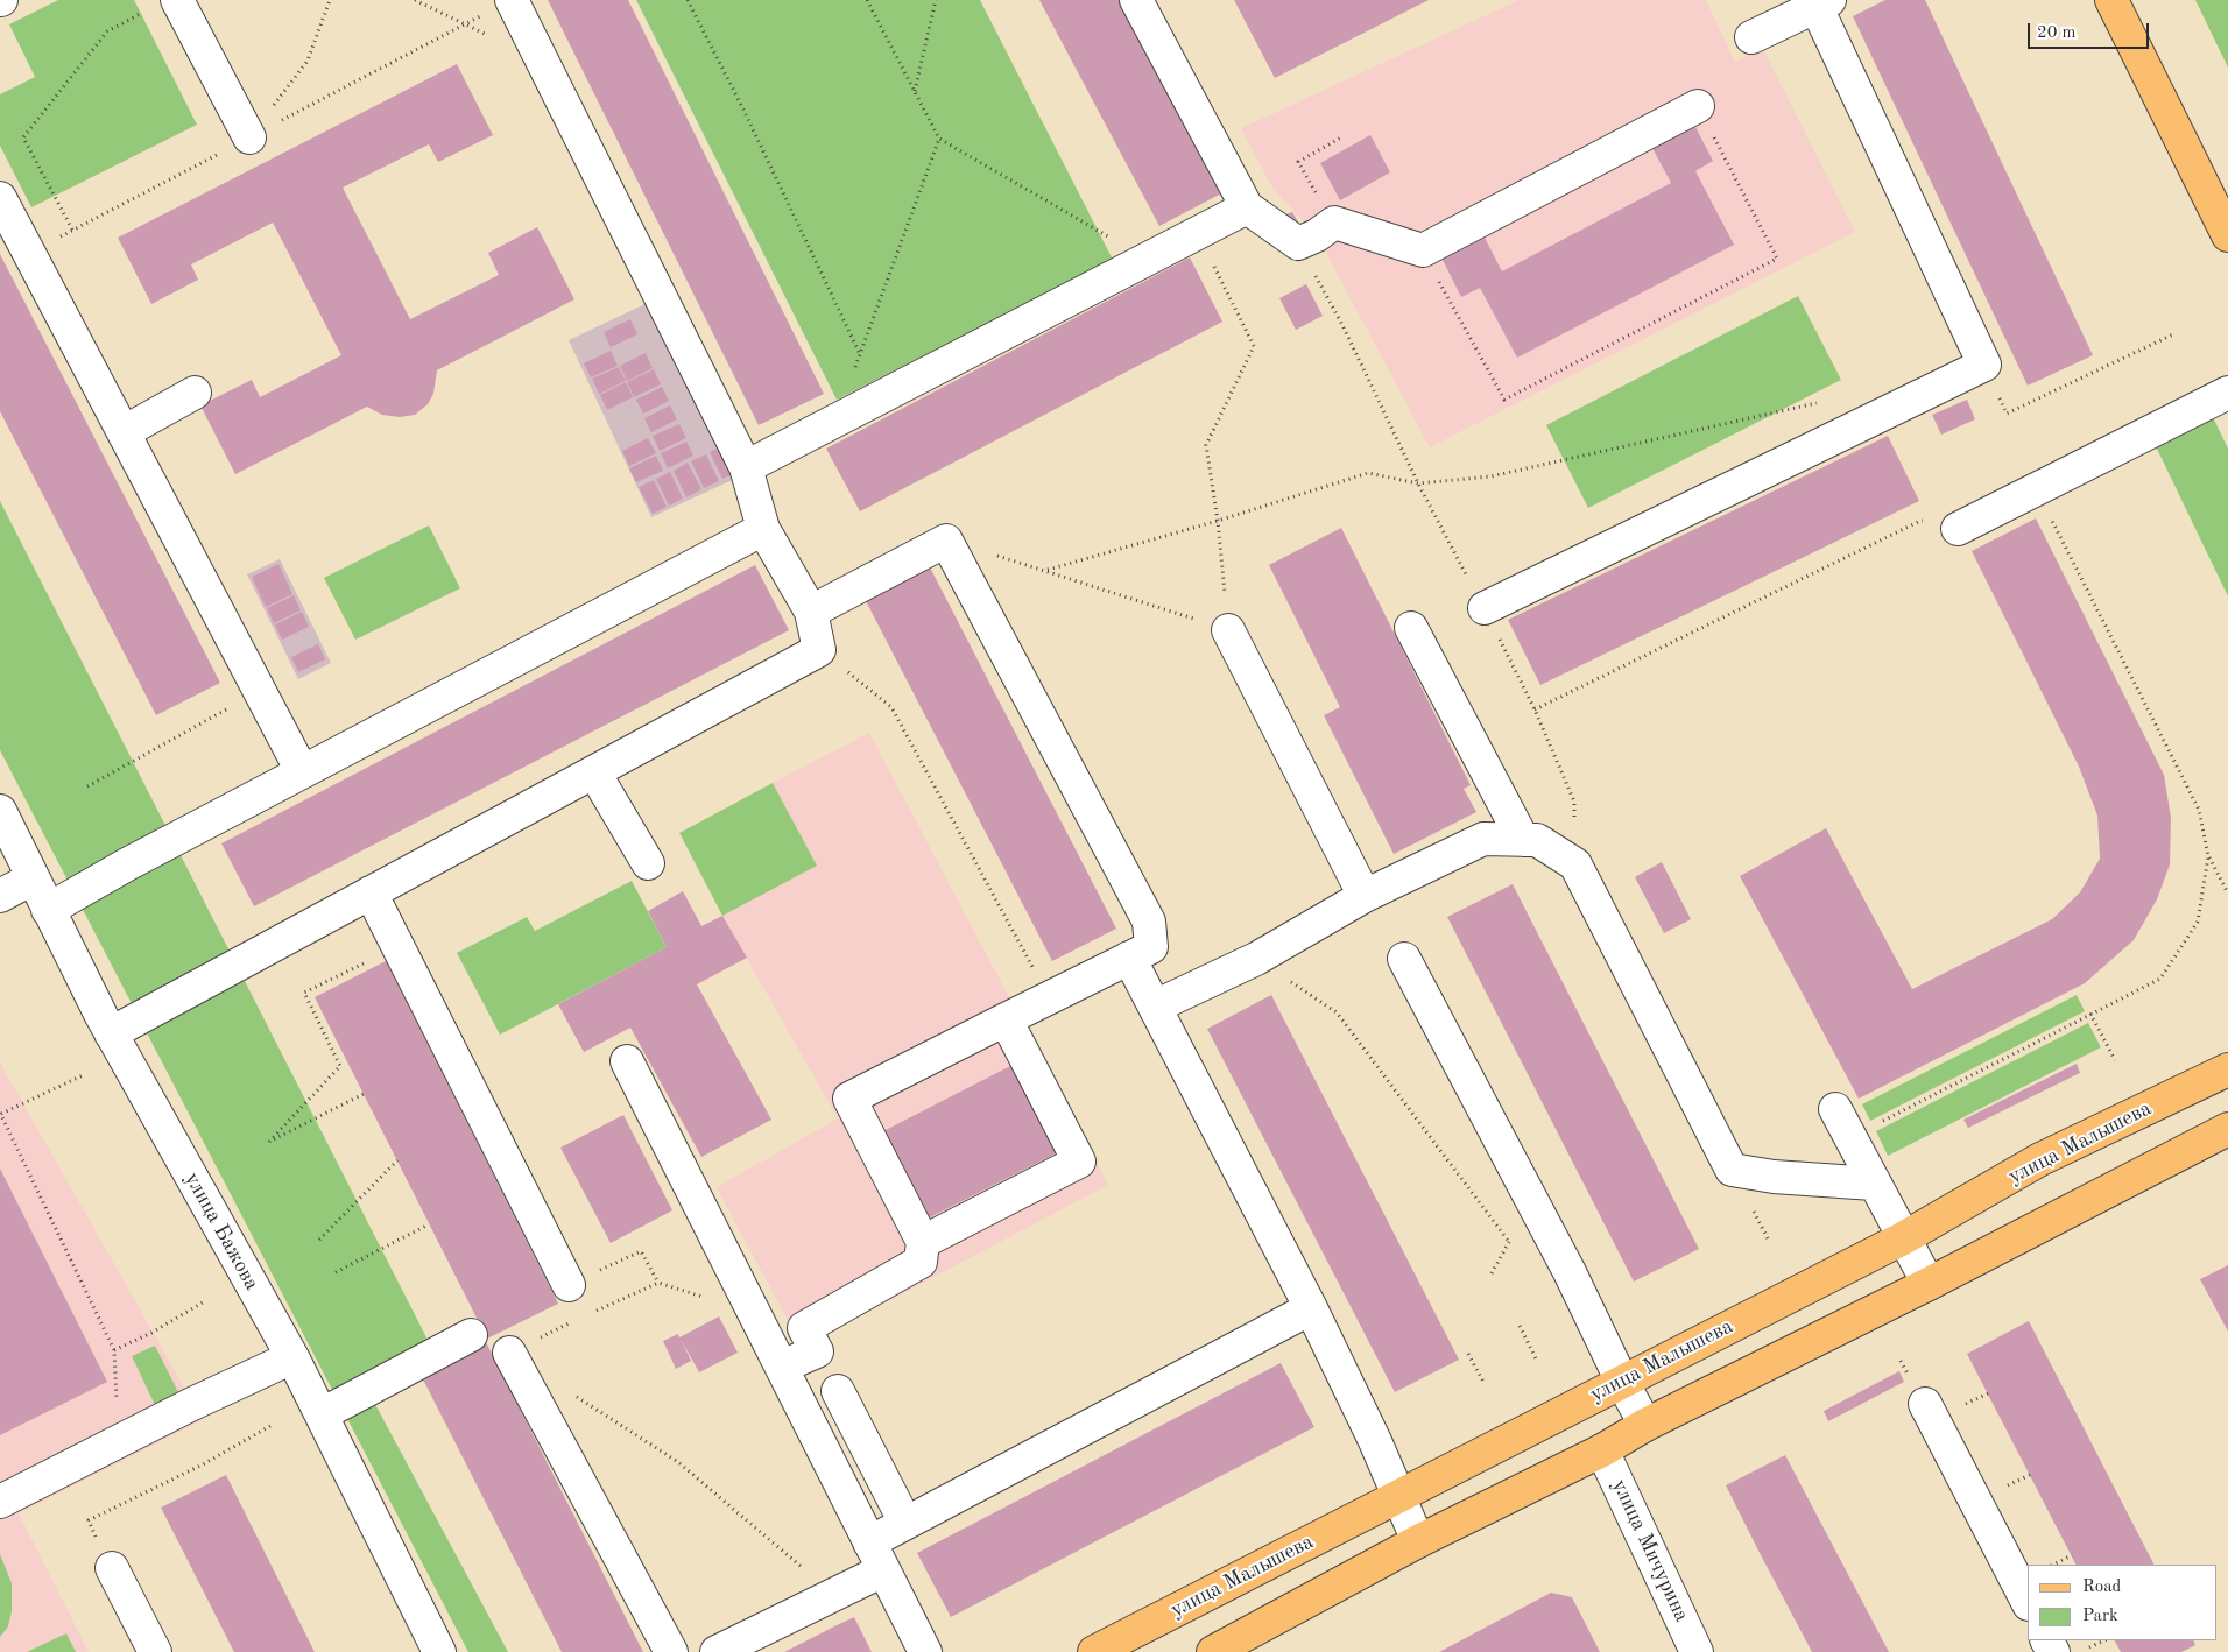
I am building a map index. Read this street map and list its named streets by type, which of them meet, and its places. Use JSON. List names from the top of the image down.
{
  "streets": {
    "main road": ["улица Малышева"],
    "street": ["улица Бажова", "улица Мичурина"]
  },
  "legend": ["Road", "Park"],
  "scale_bar": "20 m"
}
